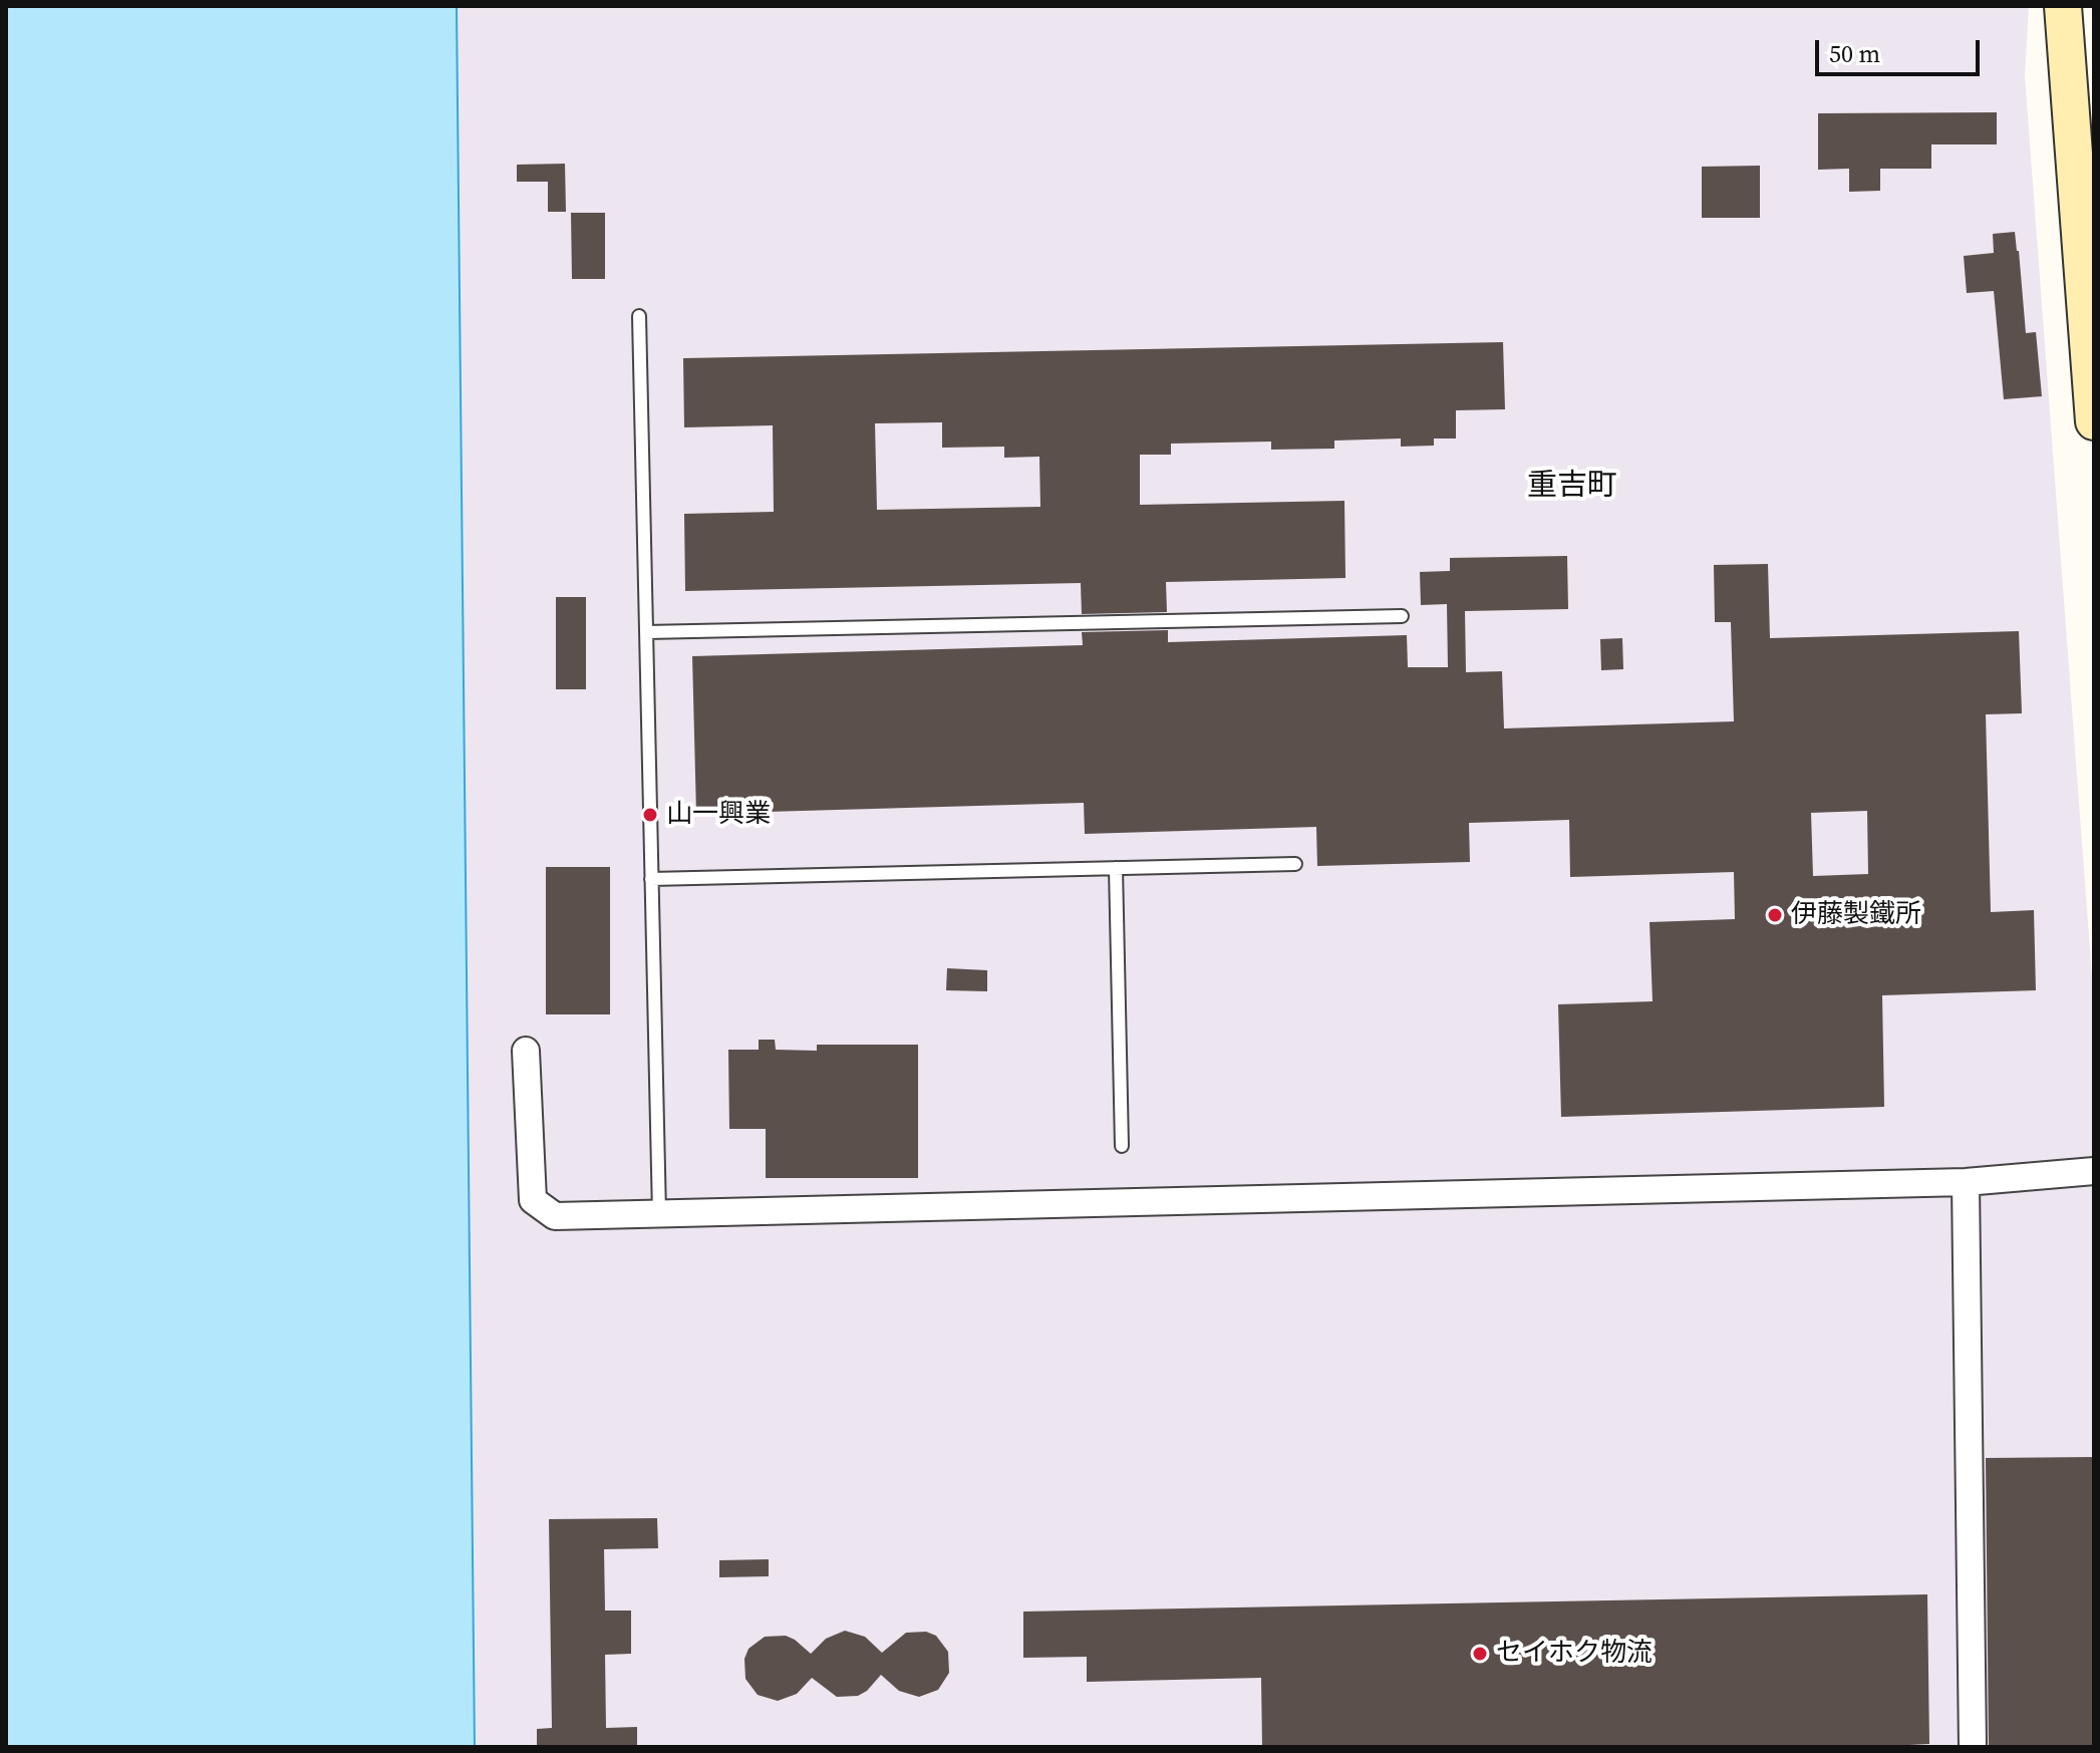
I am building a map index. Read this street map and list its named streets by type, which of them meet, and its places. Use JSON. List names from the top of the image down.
{
  "districts": ["重吉町"],
  "places": ["山一興業", "伊藤製鐵所", "セイホク物流"],
  "scale_bar": "50 m"
}
